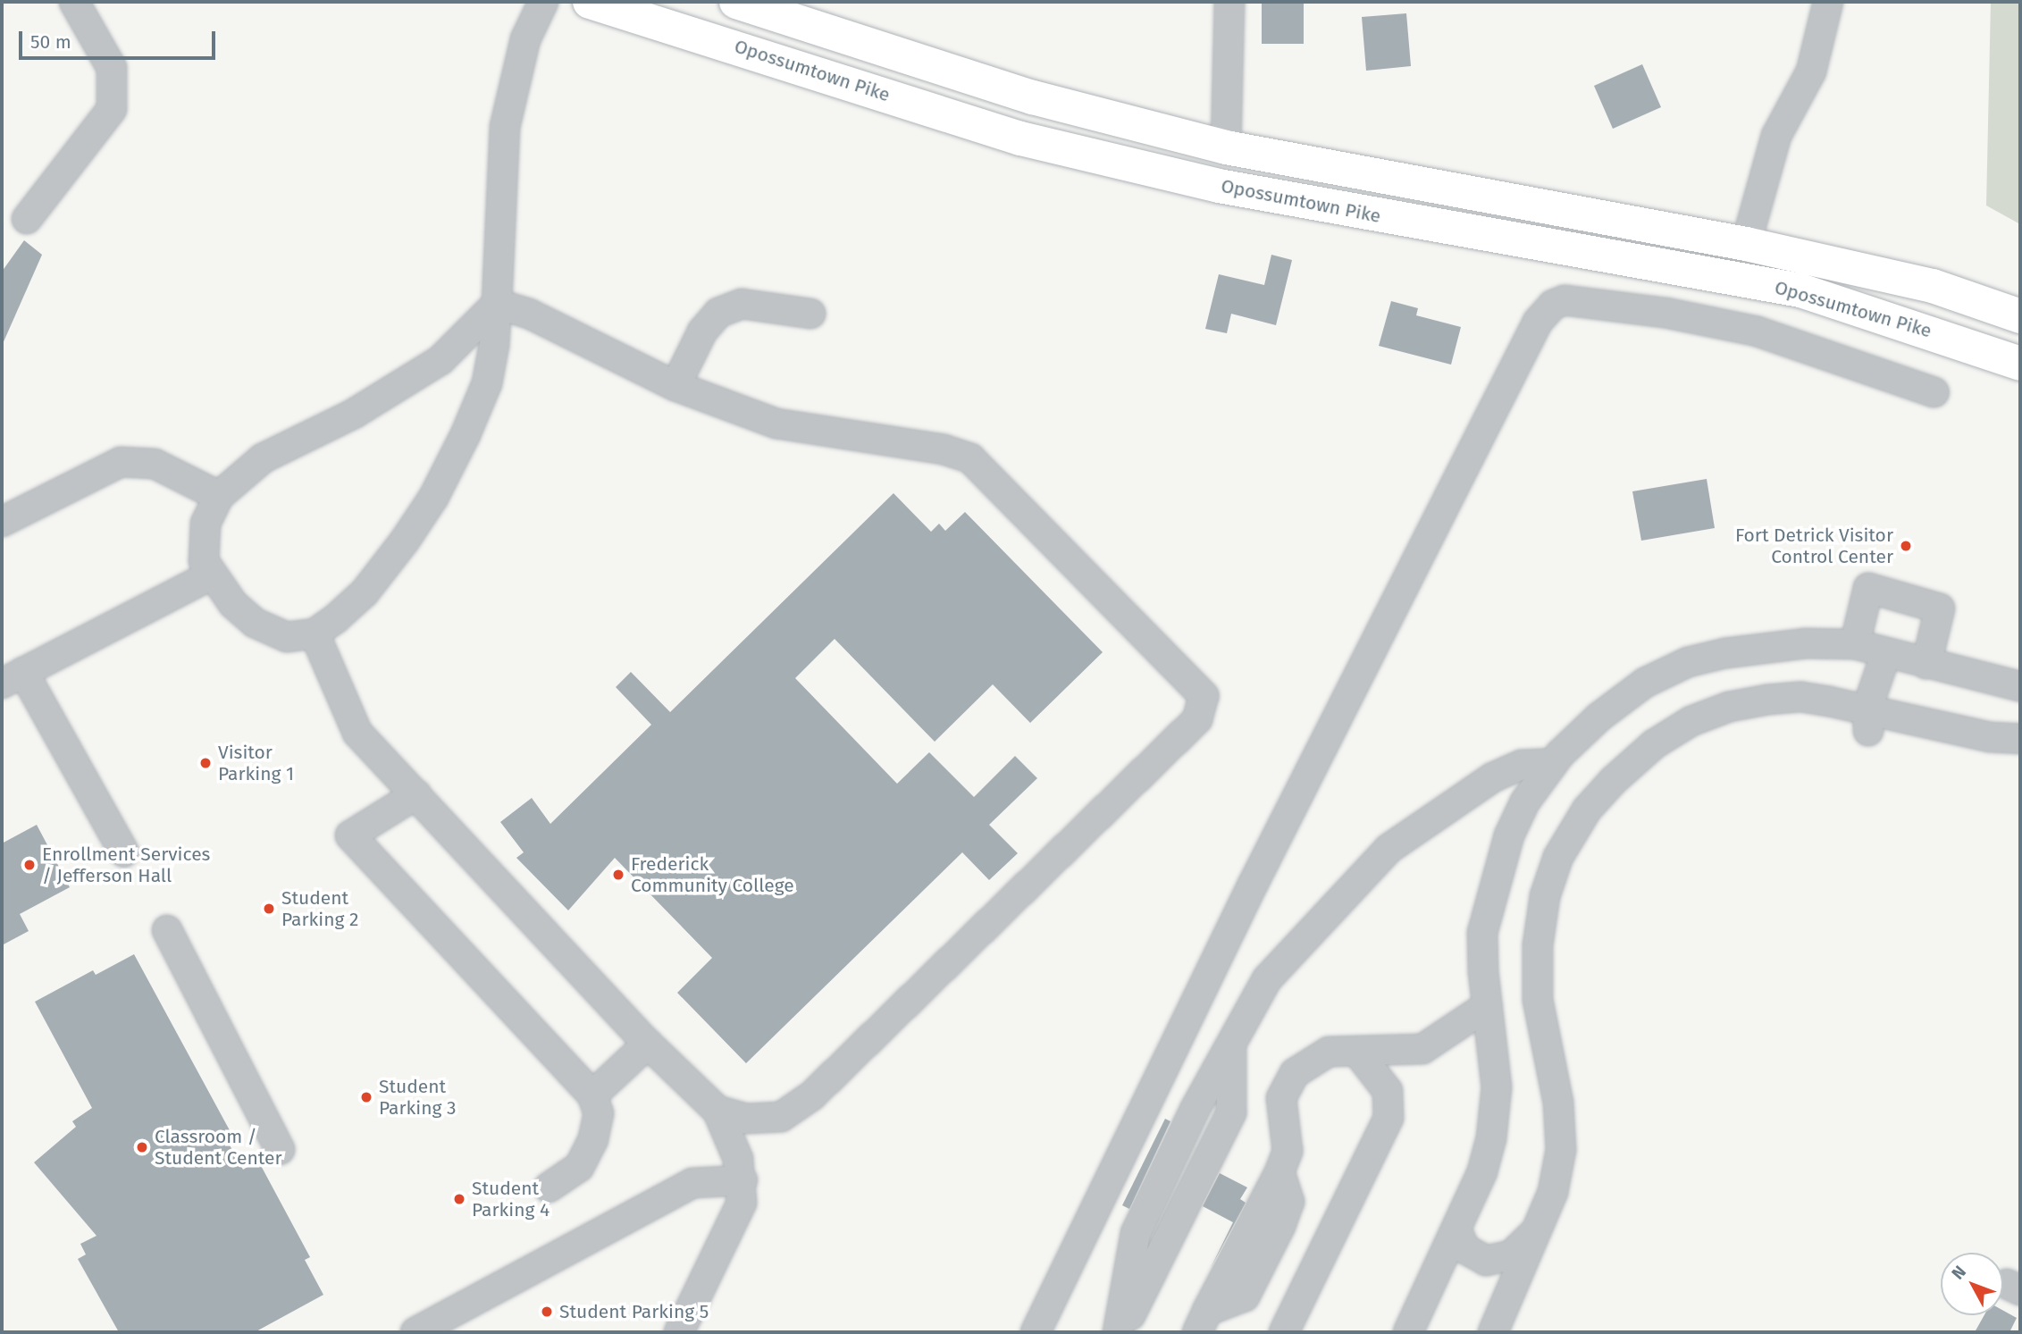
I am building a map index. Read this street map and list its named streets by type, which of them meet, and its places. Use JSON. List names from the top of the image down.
{
  "streets": {
    "main road": ["Opossumtown Pike"]
  },
  "places": [
    "Fort Detrick Visitor Control Center",
    "Visitor Parking 1",
    "Enrollment Services / Jefferson Hall",
    "Frederick Community College",
    "Student Parking 2",
    "Student Parking 3",
    "Classroom / Student Center",
    "Student Parking 4",
    "Student Parking 5"
  ],
  "scale_bar": "50 m",
  "north": "top left"
}
